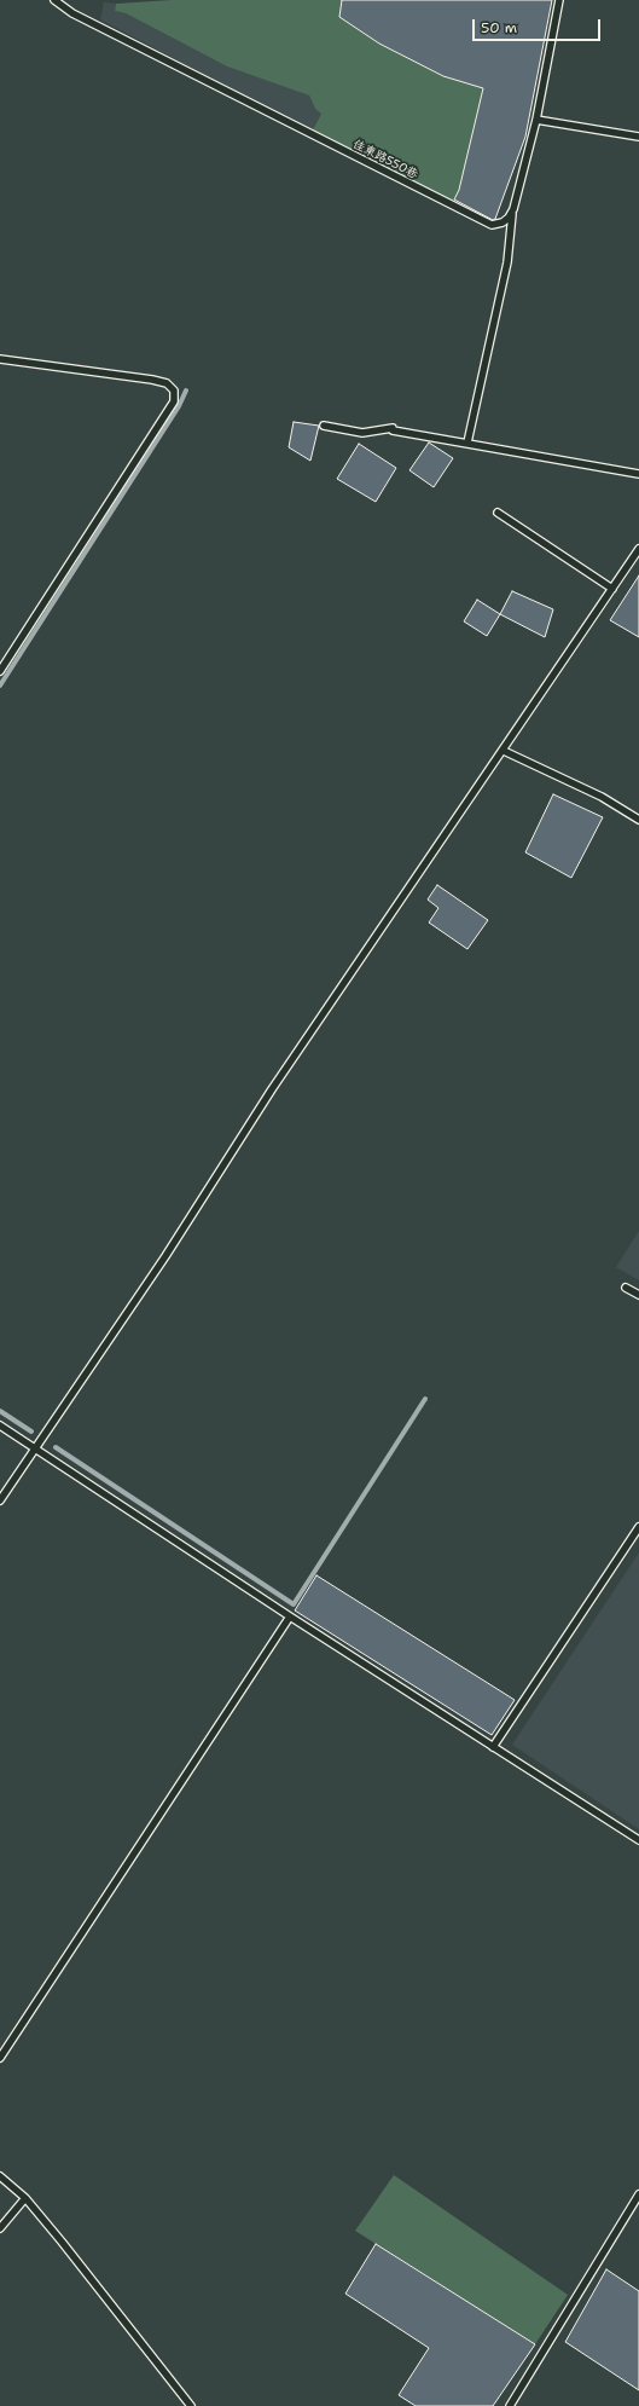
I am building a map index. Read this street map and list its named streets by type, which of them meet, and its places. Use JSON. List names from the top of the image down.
{
  "streets": {
    "lane": ["佳東路550巷"]
  },
  "scale_bar": "50 m"
}
